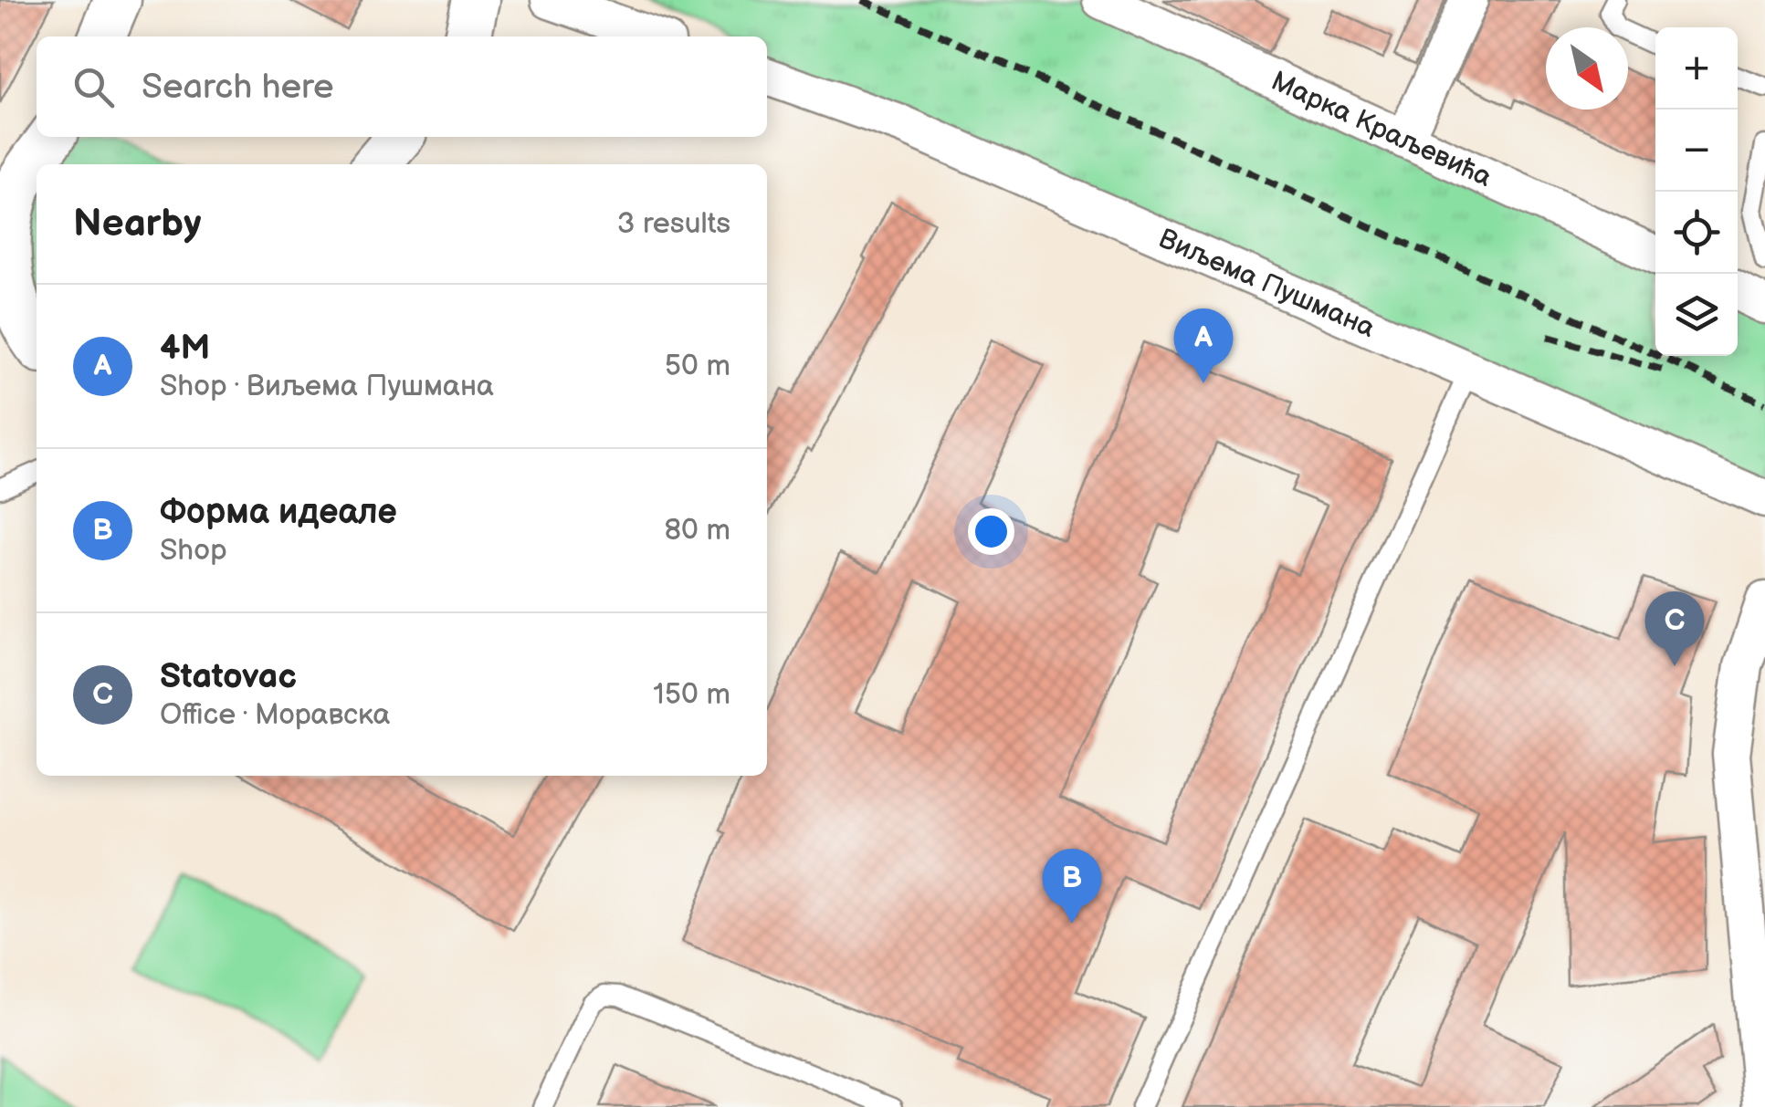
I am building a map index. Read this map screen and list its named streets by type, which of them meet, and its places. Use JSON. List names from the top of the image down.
{
  "streets": {
    "street": ["Марка Краљевића", "Виљема Пушмана"]
  },
  "north": "bottom right",
  "page": {
    "map_buttons": ["+", "−"],
    "search": "Search here",
    "heading": ["Nearby", "3 results"],
    "list": [
      {
        "mark": "A",
        "name": "4M",
        "note": "Shop · Виљема Пушмана",
        "value": "50 m"
      },
      {
        "mark": "B",
        "name": "Форма идеале",
        "note": "Shop",
        "value": "80 m"
      },
      {
        "mark": "C",
        "name": "Statovac",
        "note": "Office · Моравска",
        "value": "150 m"
      }
    ],
    "pins": ["A", "C", "B"]
  }
}
